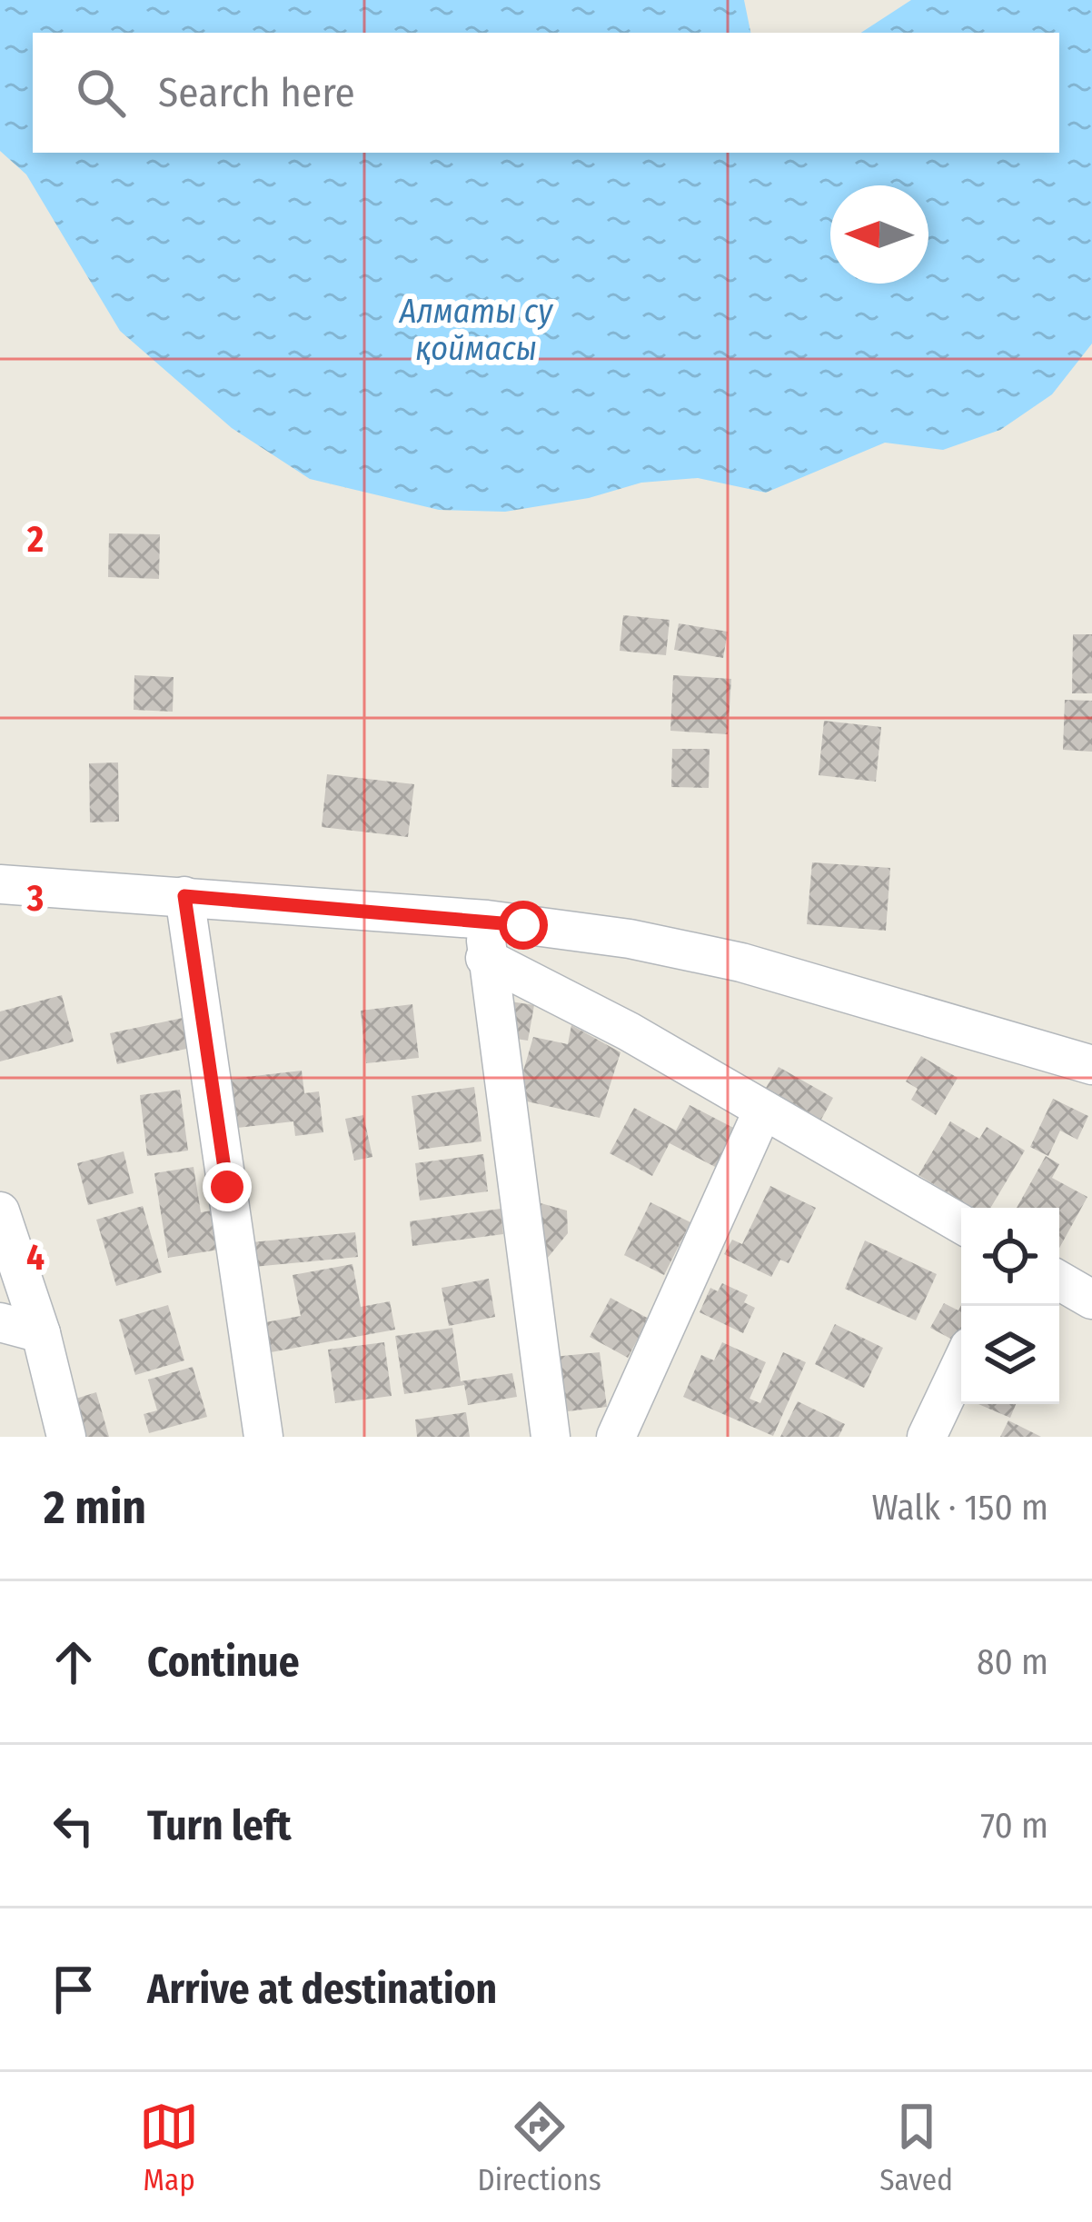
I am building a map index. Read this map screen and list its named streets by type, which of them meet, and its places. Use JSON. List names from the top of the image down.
{
  "water": ["Алматы су қоймасы"],
  "north": "left",
  "page": {
    "search": "Search here",
    "heading": ["2 min", "Walk · 150 m"],
    "list": [
      ["Continue", "80 m"],
      ["Turn left", "70 m"],
      "Arrive at destination"
    ],
    "nav": ["Map", "Directions", "Saved"]
  },
  "grid": {
    "rows": ["2", "3", "4"]
  }
}
